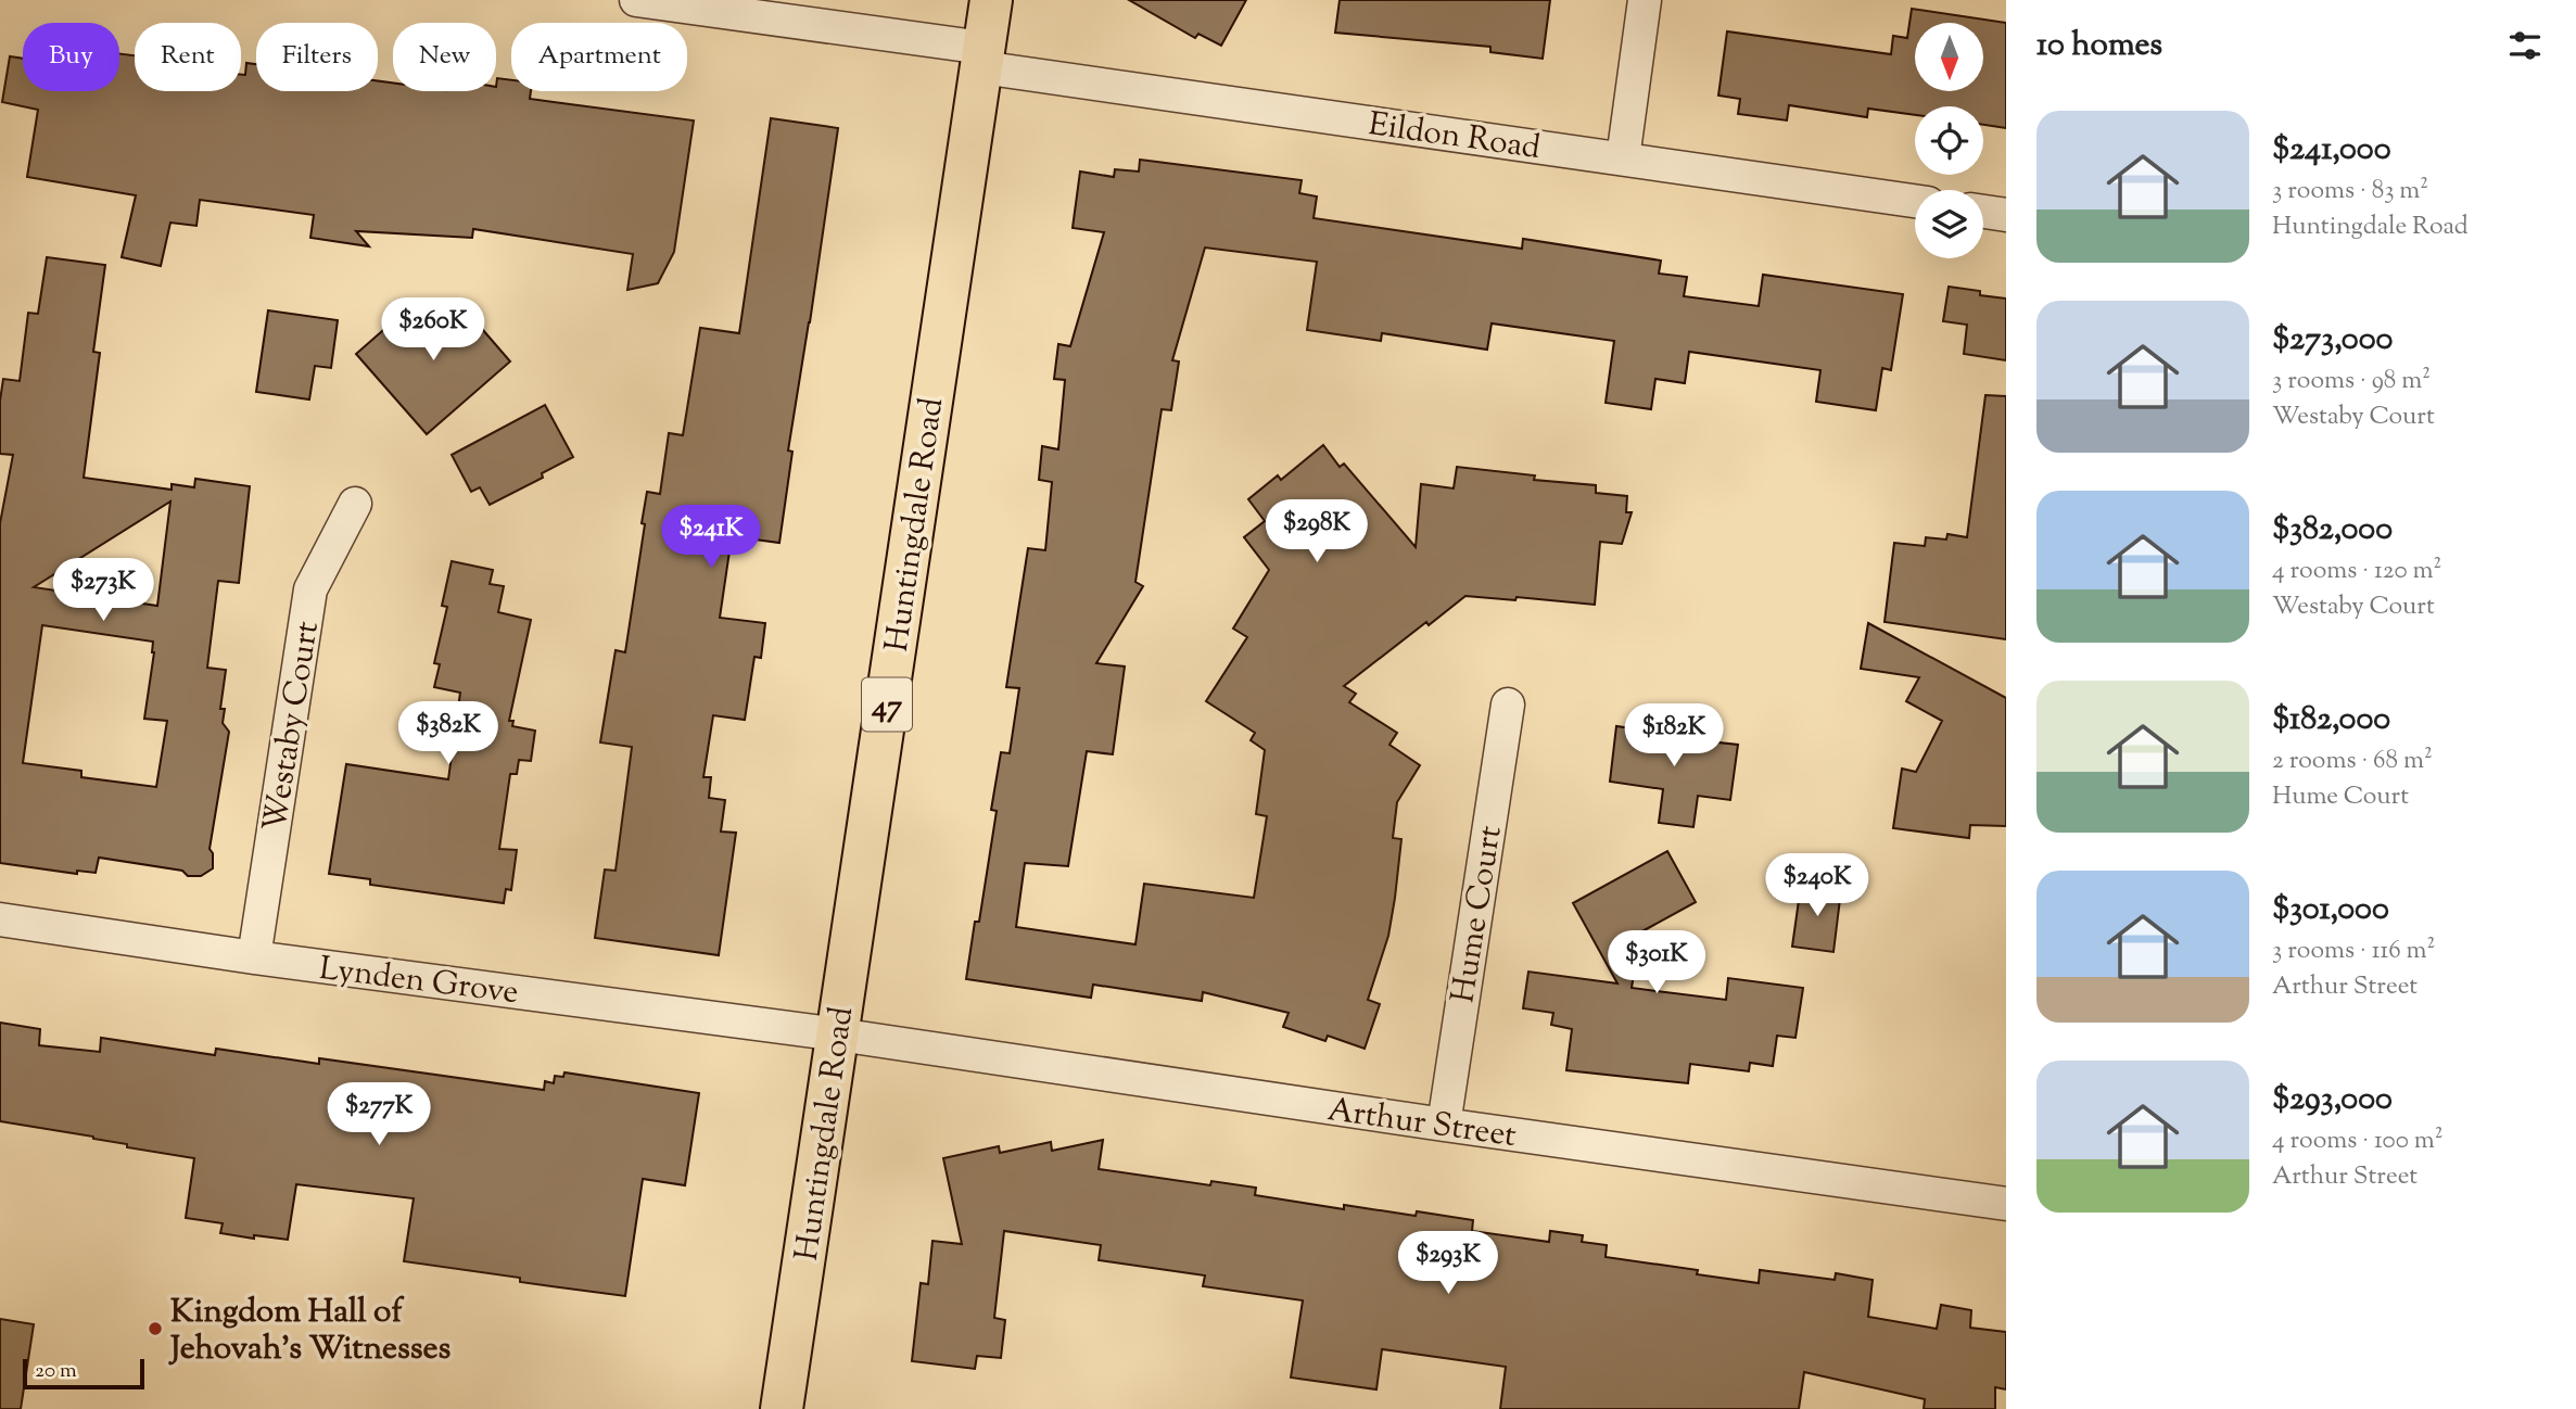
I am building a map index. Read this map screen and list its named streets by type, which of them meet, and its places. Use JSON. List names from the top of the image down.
{
  "streets": {
    "main road": ["Huntingdale Road", "47"],
    "street": [
      "Eildon Road",
      "Westaby Court",
      "Hume Court",
      "Lynden Grove",
      "Arthur Street"
    ]
  },
  "crossings": [
    ["Eildon Road", "Huntingdale Road"],
    ["Huntingdale Road", "Lynden Grove"],
    ["Huntingdale Road", "Arthur Street"],
    ["Westaby Court", "Lynden Grove"],
    ["Hume Court", "Arthur Street"],
    ["Lynden Grove", "Arthur Street"]
  ],
  "places": ["Kingdom Hall of Jehovah's Witnesses"],
  "scale_bar": "20 m",
  "north": "bottom",
  "page": {
    "heading": "10 homes",
    "chip": [
      "Buy",
      "Rent",
      "Filters",
      "New",
      "Apartment"
    ],
    "list": [
      {
        "name": "$241,000",
        "note": "3 rooms · 83 m² · Huntingdale Road"
      },
      {
        "name": "$273,000",
        "note": "3 rooms · 98 m² · Westaby Court"
      },
      {
        "name": "$382,000",
        "note": "4 rooms · 120 m² · Westaby Court"
      },
      {
        "name": "$182,000",
        "note": "2 rooms · 68 m² · Hume Court"
      },
      {
        "name": "$301,000",
        "note": "3 rooms · 116 m² · Arthur Street"
      },
      {
        "name": "$293,000",
        "note": "4 rooms · 100 m² · Arthur Street"
      }
    ],
    "price": [
      "$260K",
      "$298K",
      "$241K",
      "$273K",
      "$382K",
      "$182K",
      "$240K",
      "$301K",
      "$277K",
      "$293K"
    ],
    "scale": "20 m"
  }
}
